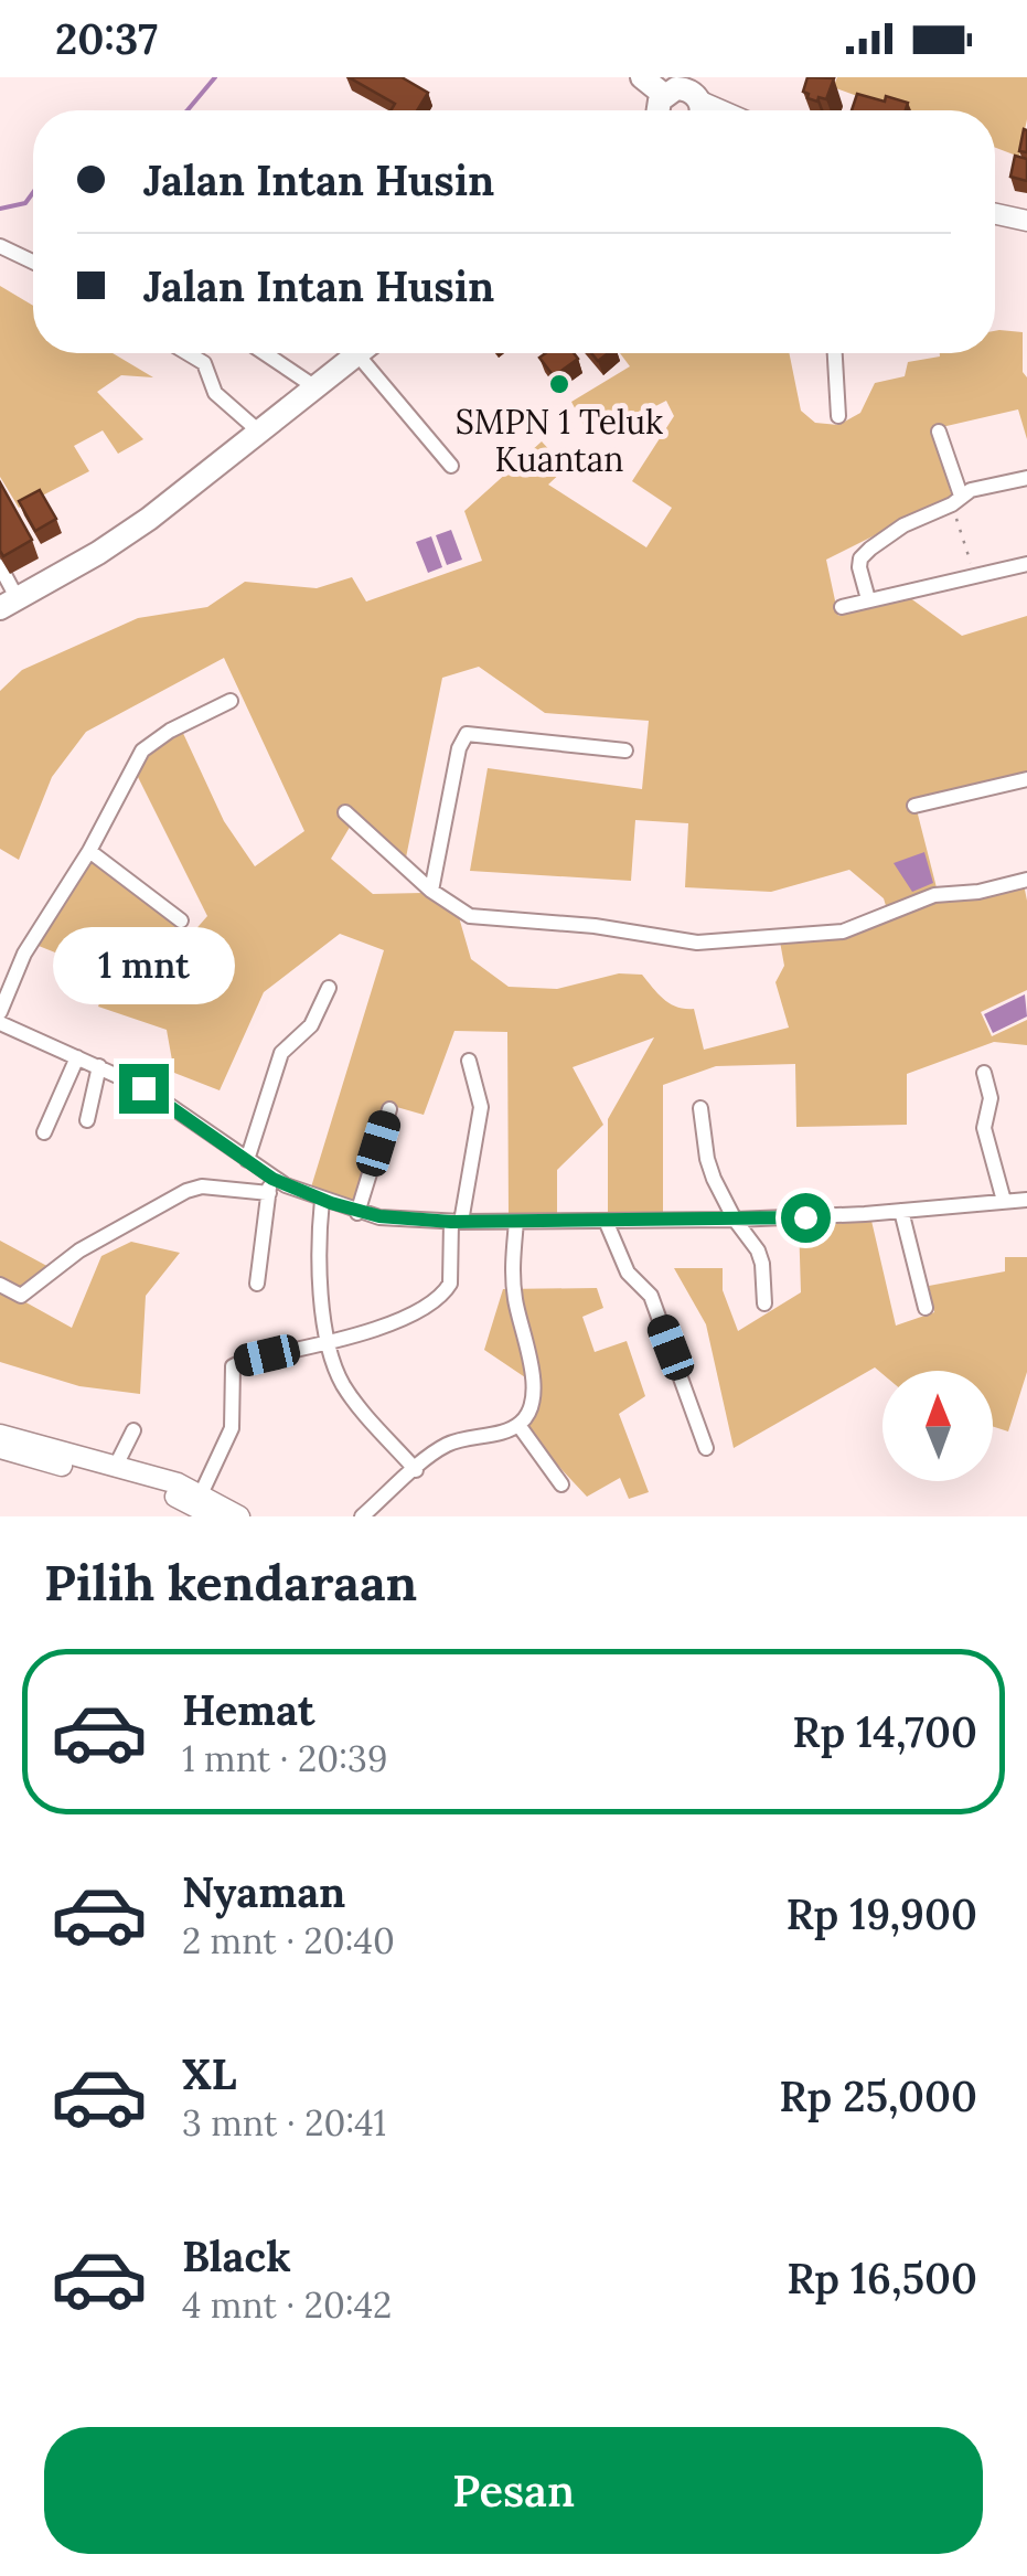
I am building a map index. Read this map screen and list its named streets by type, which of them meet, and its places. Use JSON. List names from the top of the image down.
{
  "places": ["SMPN 1 Teluk Kuantan"],
  "north": "top",
  "page": {
    "status": "20:37",
    "banner": ["Jalan Intan Husin", "Jalan Intan Husin"],
    "bubble": "1 mnt",
    "heading": "Pilih kendaraan",
    "list": [
      {
        "name": "Hemat",
        "note": "1 mnt · 20:39",
        "value": "Rp 14,700"
      },
      {
        "name": "Nyaman",
        "note": "2 mnt · 20:40",
        "value": "Rp 19,900"
      },
      {
        "name": "XL",
        "note": "3 mnt · 20:41",
        "value": "Rp 25,000"
      },
      {
        "name": "Black",
        "note": "4 mnt · 20:42",
        "value": "Rp 16,500"
      }
    ],
    "buttons": "Pesan"
  }
}
